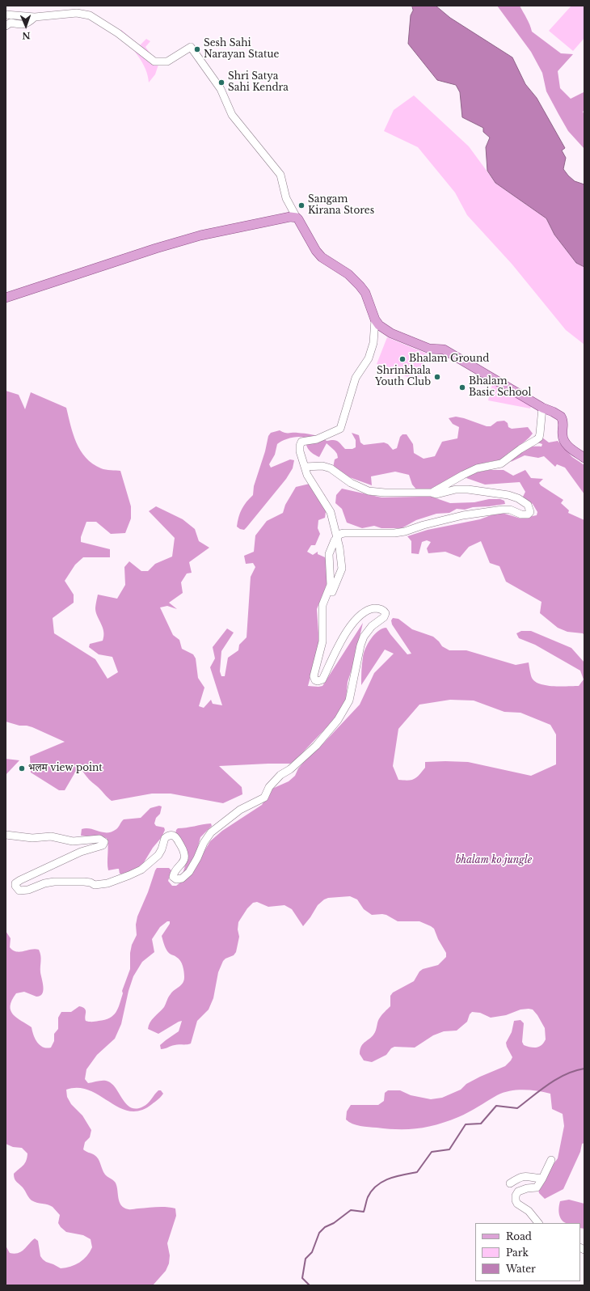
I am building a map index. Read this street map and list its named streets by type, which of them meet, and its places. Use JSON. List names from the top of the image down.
{
  "parks": ["bhalam ko jungle"],
  "places": [
    "Sesh Sahi Narayan Statue",
    "Shri Satya Sahi Kendra",
    "Sangam Kirana Stores",
    "Bhalam Ground",
    "Shrinkhala Youth Club",
    "Bhalam Basic School",
    "भलम view point"
  ],
  "legend": ["Road", "Park", "Water"],
  "north": "bottom"
}
